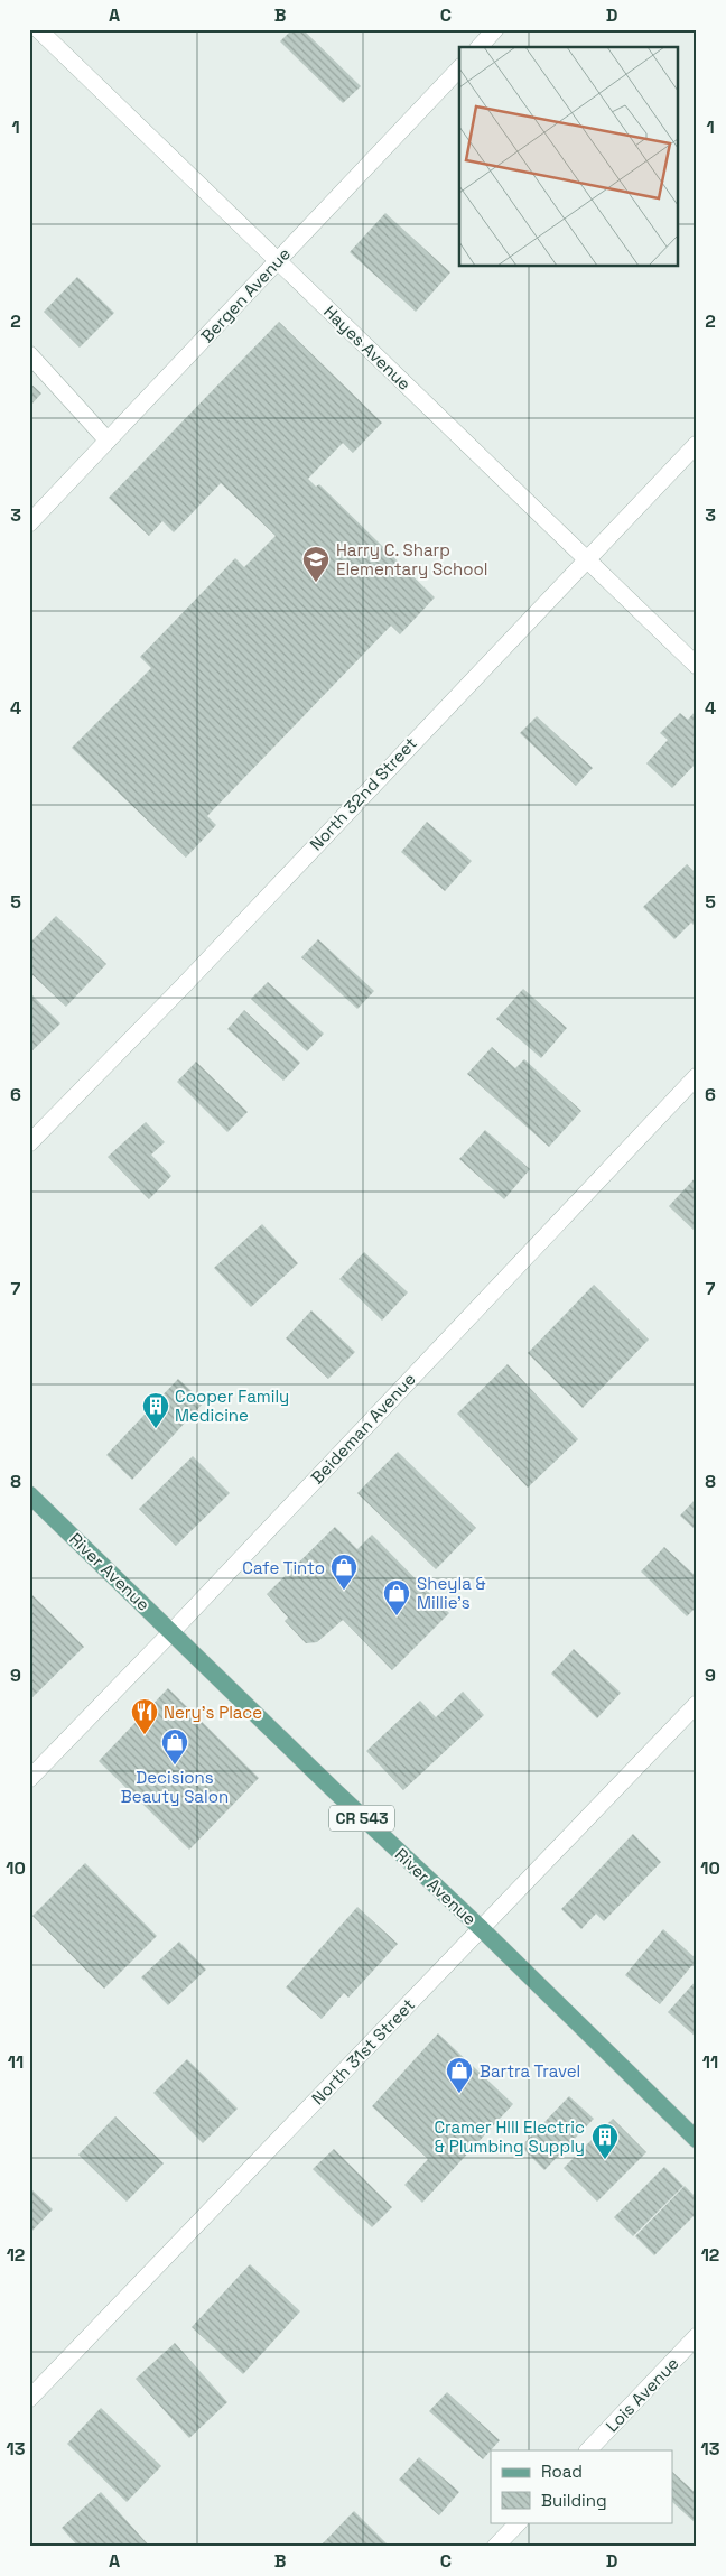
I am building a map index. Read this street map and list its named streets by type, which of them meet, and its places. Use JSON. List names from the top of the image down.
{
  "streets": {
    "main road": ["River Avenue", "CR 543"],
    "street": [
      "Bergen Avenue",
      "Hayes Avenue",
      "North 32nd Street",
      "Beideman Avenue",
      "North 31st Street",
      "Lois Avenue"
    ]
  },
  "crossings": [
    ["Bergen Avenue", "Hayes Avenue"],
    ["Hayes Avenue", "North 32nd Street"],
    ["Beideman Avenue", "River Avenue"],
    ["River Avenue", "North 31st Street"]
  ],
  "places": {
    "school or university": ["Harry C. Sharp Elementary School"],
    "building": ["Cooper Family Medicine", "Cramer HIll Electric & Plumbing Supply"],
    "shop": [
      "Cafe Tinto",
      "Sheyla & Millie's",
      "Decisions Beauty Salon",
      "Bartra Travel"
    ],
    "restaurant": ["Nery's Place"]
  },
  "legend": ["Road", "Building"],
  "grid": {
    "columns": [
      "A",
      "B",
      "C",
      "D"
    ],
    "rows": [
      "1",
      "2",
      "3",
      "4",
      "5",
      "6",
      "7",
      "8",
      "9",
      "10",
      "11",
      "12",
      "13"
    ]
  }
}
